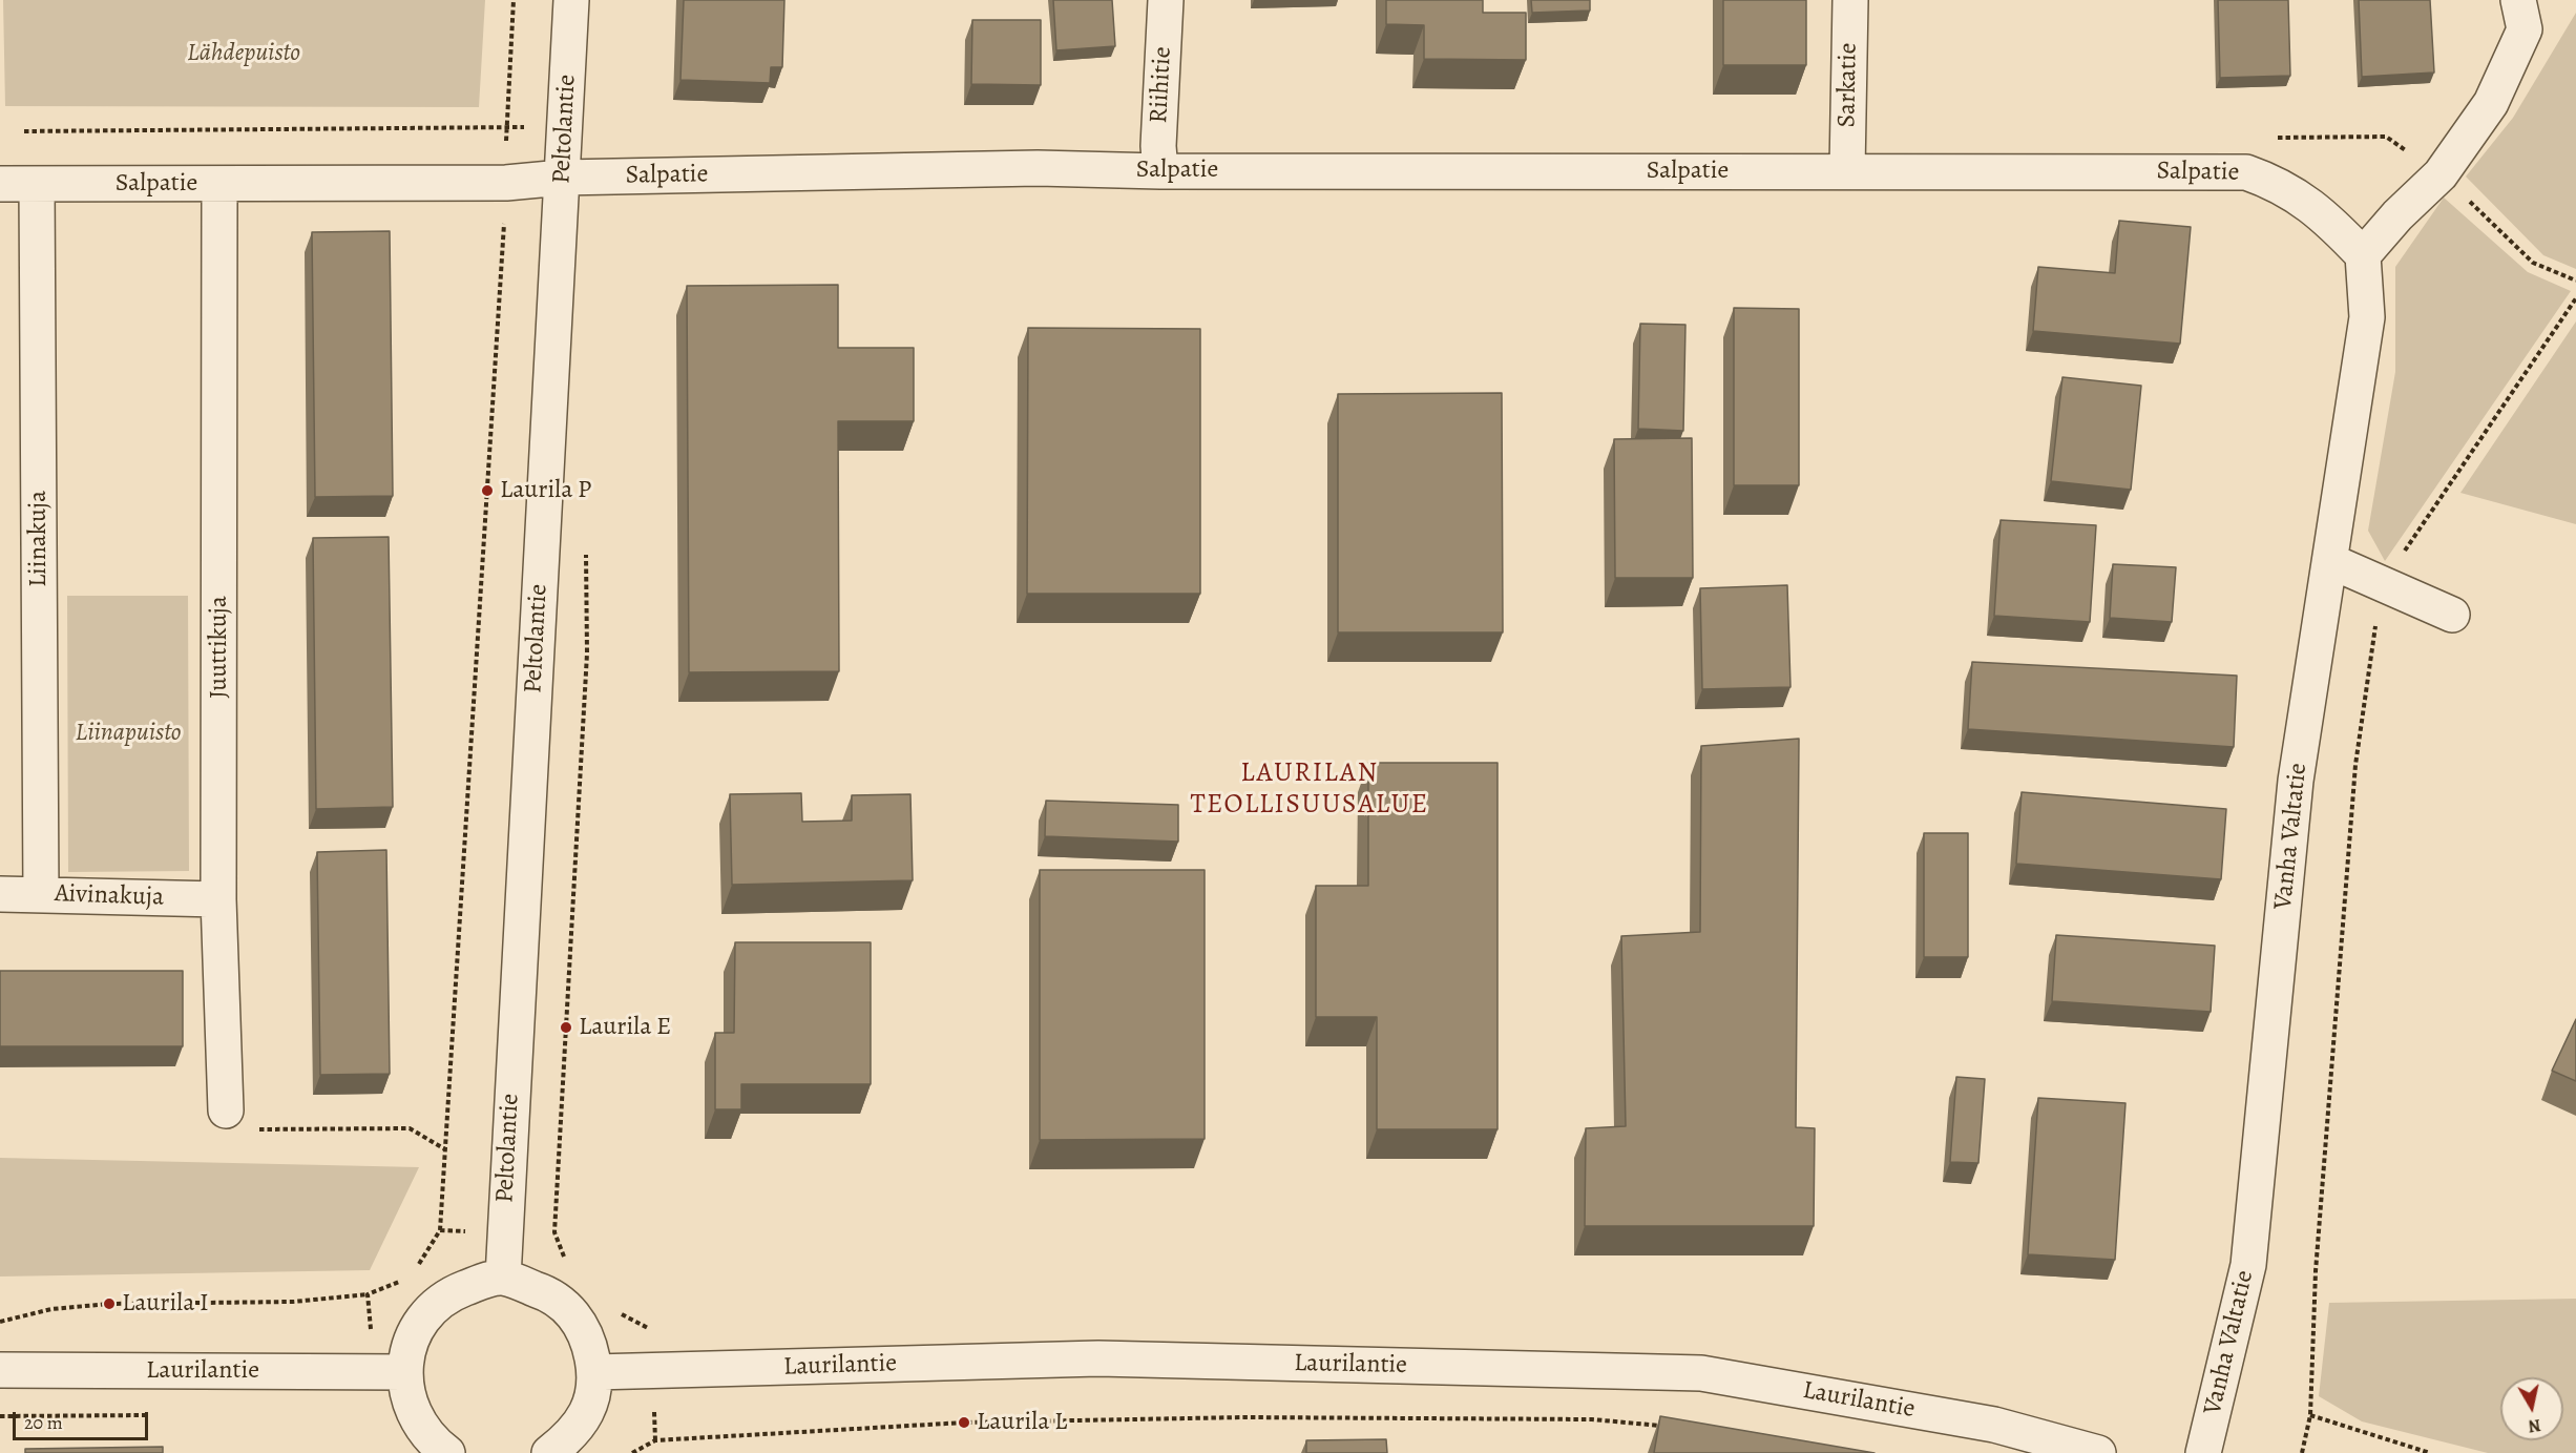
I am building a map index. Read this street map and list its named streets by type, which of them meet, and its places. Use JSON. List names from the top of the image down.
{
  "streets": {
    "street": [
      "Riihitie",
      "Sarkatie",
      "Peltolantie",
      "Salpatie",
      "Liinakuja",
      "Juuttikuja",
      "Vanha Valtatie",
      "Aivinakuja",
      "Laurilantie"
    ]
  },
  "crossings": [
    ["Riihitie", "Salpatie"],
    ["Sarkatie", "Salpatie"],
    ["Peltolantie", "Salpatie"],
    ["Salpatie", "Liinakuja"],
    ["Salpatie", "Juuttikuja"],
    ["Salpatie", "Vanha Valtatie"],
    ["Liinakuja", "Aivinakuja"],
    ["Juuttikuja", "Aivinakuja"]
  ],
  "districts": ["LAURILAN TEOLLISUUSALUE"],
  "parks": ["Lähdepuisto", "Liinapuisto"],
  "places": [
    "Laurila P",
    "Laurila E",
    "Laurila I",
    "Laurila L"
  ],
  "scale_bar": "20 m",
  "north": "bottom"
}
